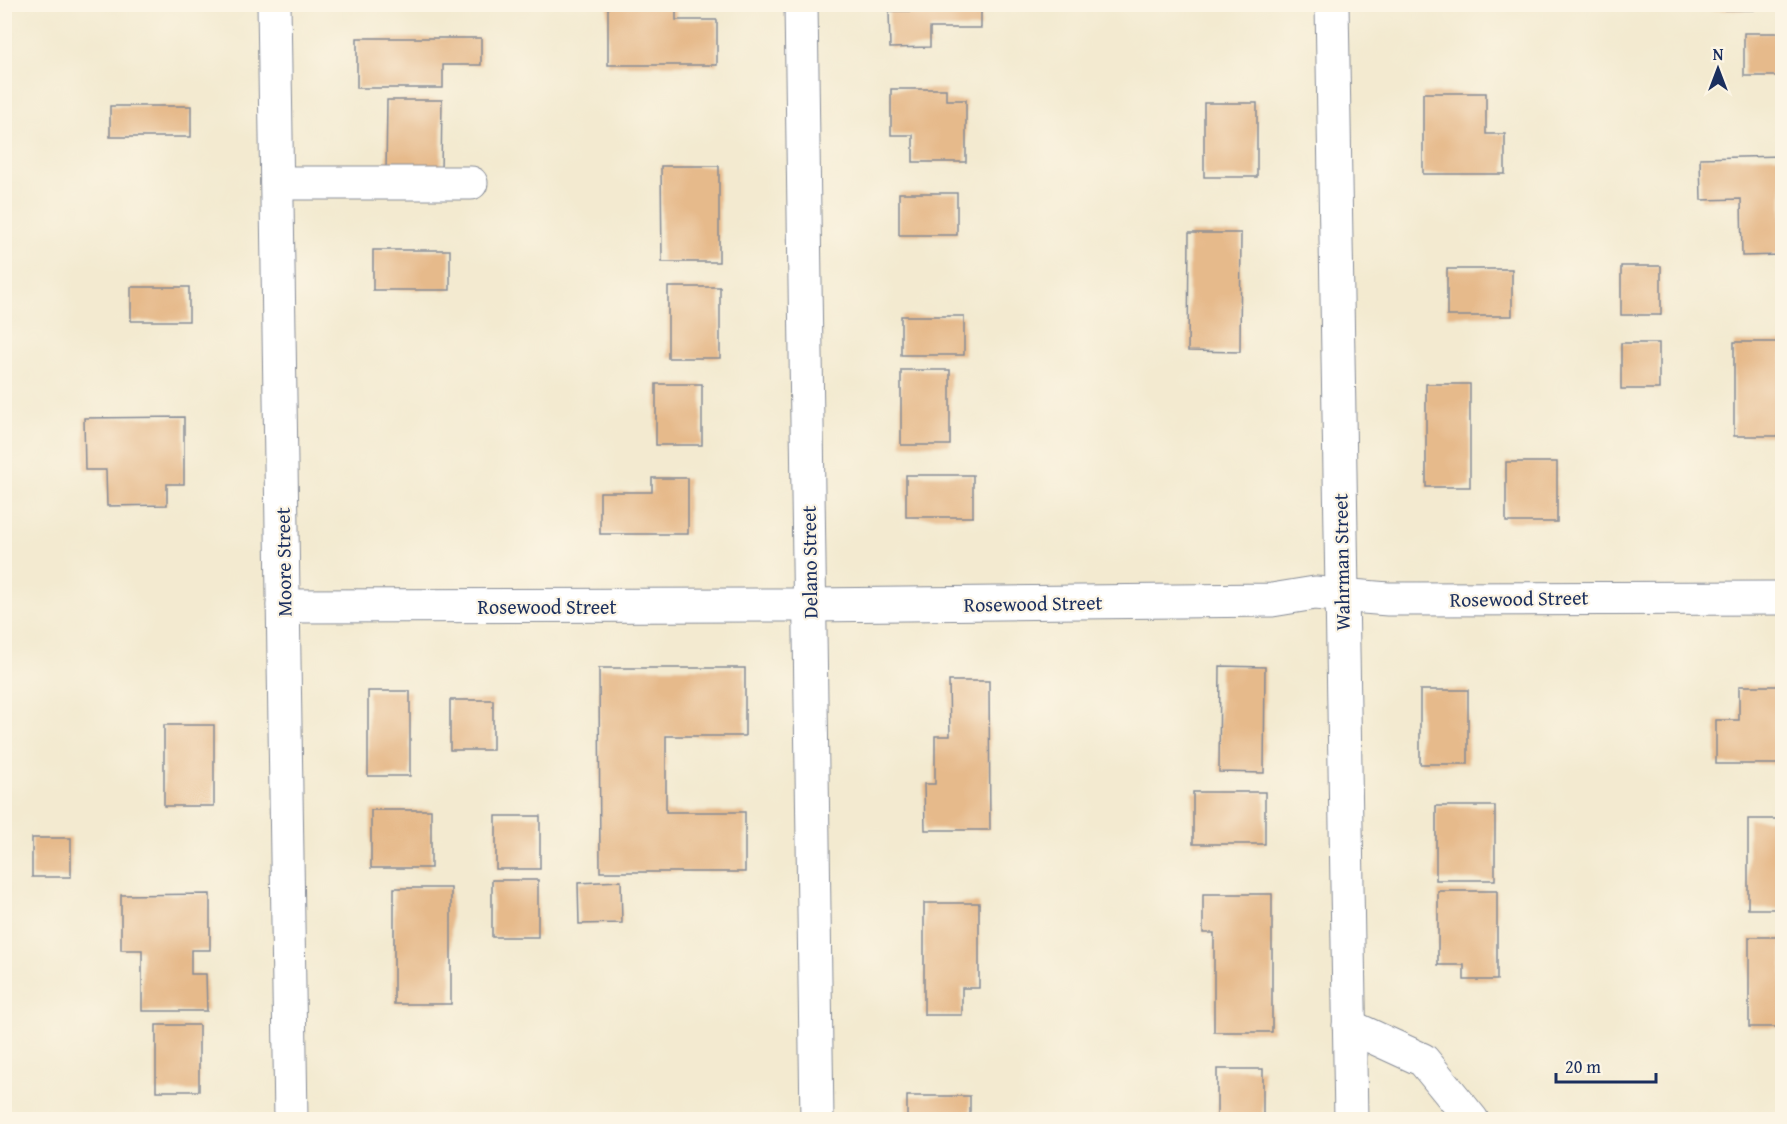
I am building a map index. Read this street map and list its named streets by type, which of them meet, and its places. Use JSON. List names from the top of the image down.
{
  "streets": {
    "street": [
      "Moore Street",
      "Delano Street",
      "Wahrman Street",
      "Rosewood Street"
    ]
  },
  "crossings": [
    ["Moore Street", "Rosewood Street"],
    ["Delano Street", "Rosewood Street"],
    ["Wahrman Street", "Rosewood Street"]
  ],
  "scale_bar": "20 m",
  "north": "top"
}
